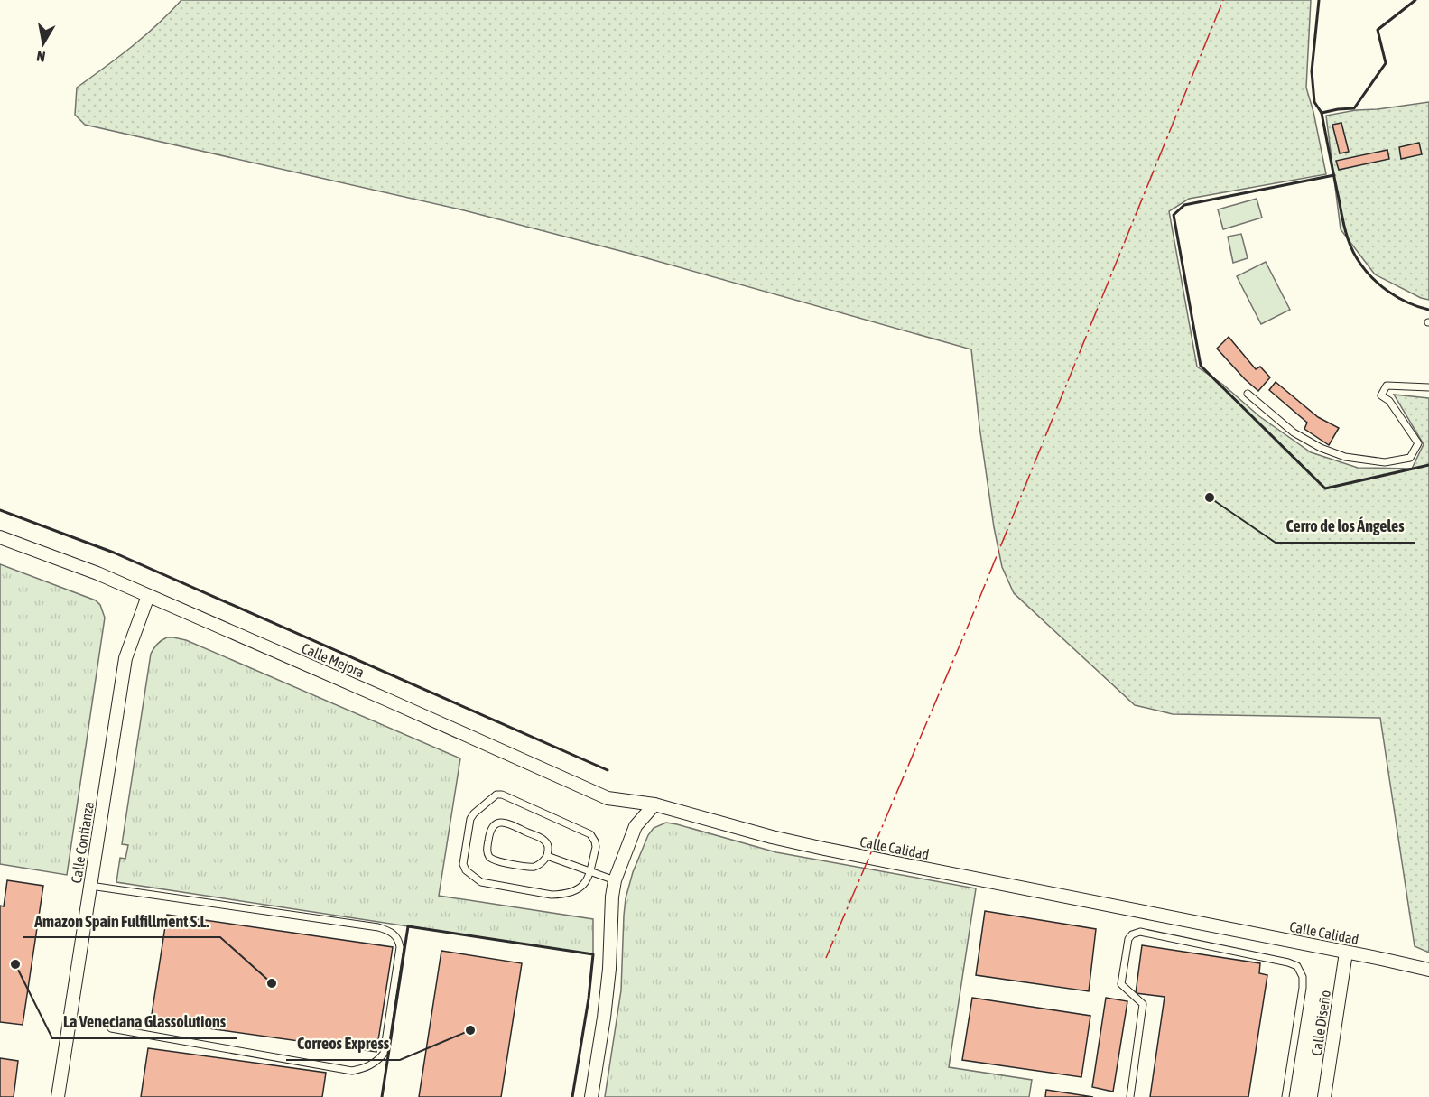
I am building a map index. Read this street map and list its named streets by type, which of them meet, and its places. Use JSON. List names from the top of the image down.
{
  "streets": {
    "street": [
      "Calle Mejora",
      "Calle Confianza",
      "Calle Calidad",
      "Calle Diseño"
    ]
  },
  "crossings": [
    ["Calle Mejora", "Calle Confianza"],
    ["Calle Mejora", "Calle Calidad"],
    ["Calle Calidad", "Calle Diseño"]
  ],
  "places": [
    "Cerro de los Ángeles",
    "La Veneciana Glassolutions",
    "Amazon Spain Fulfillment S.L.",
    "Correos Express"
  ],
  "north": "bottom"
}
